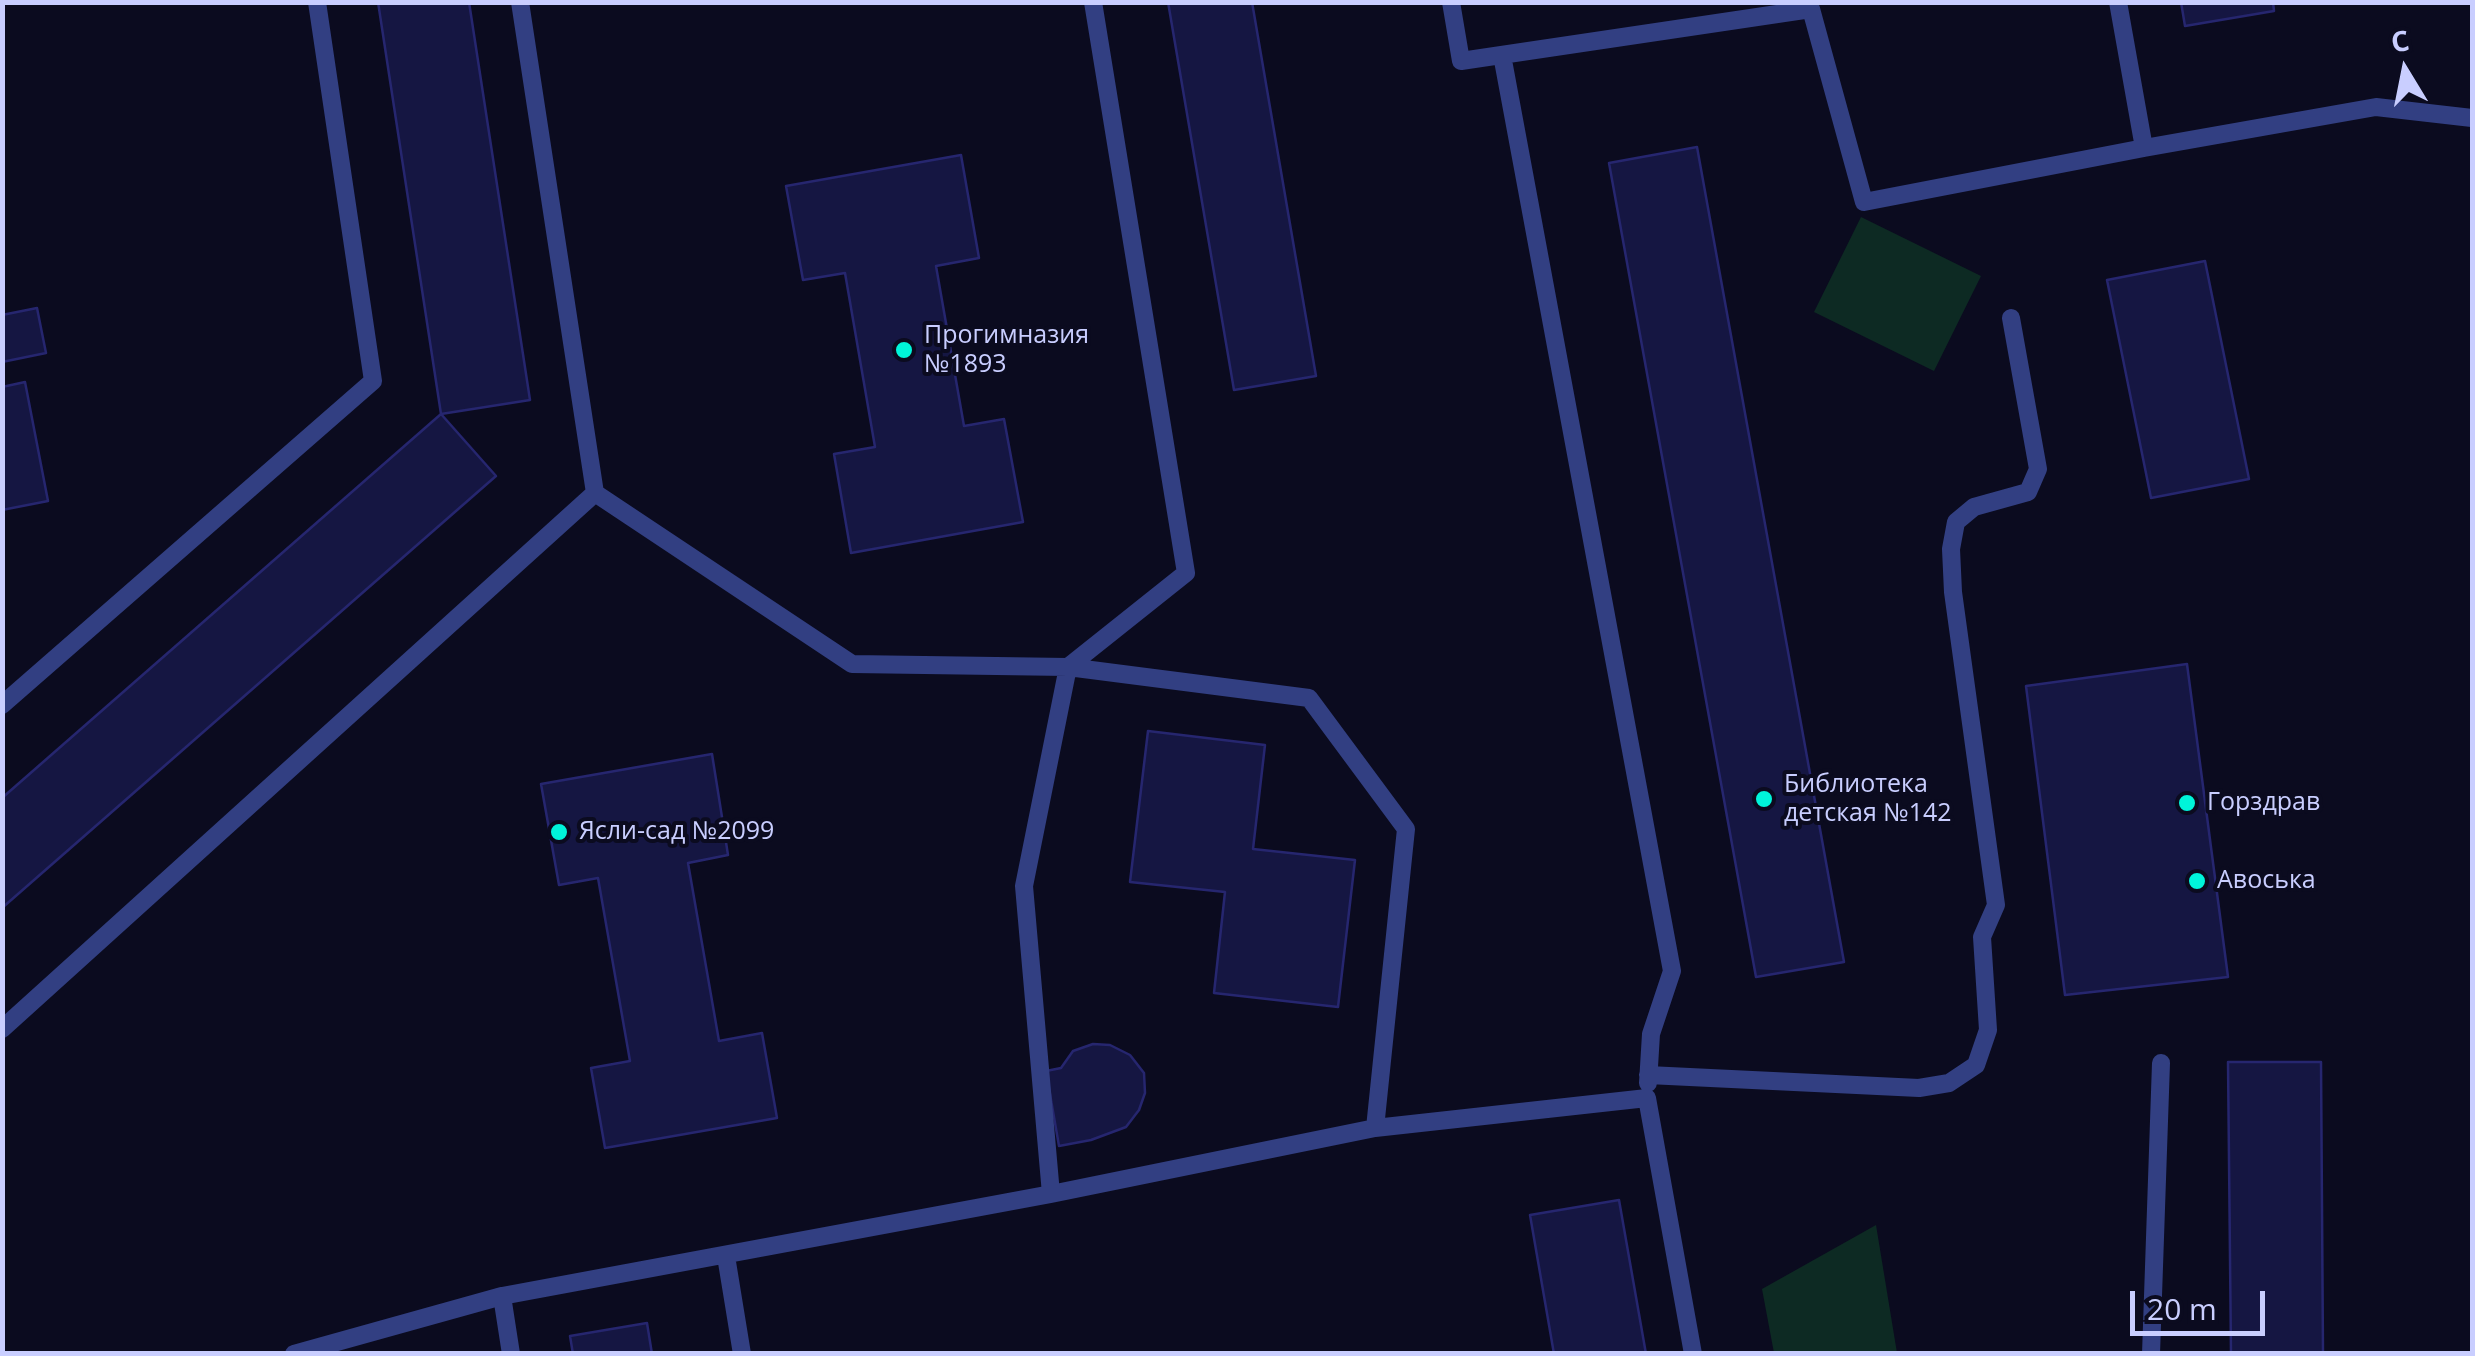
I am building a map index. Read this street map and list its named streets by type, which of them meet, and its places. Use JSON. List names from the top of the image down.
{
  "places": [
    "Прогимназия №1893",
    "Библиотека детская №142",
    "Горздрав",
    "Ясли-сад №2099",
    "Авоська"
  ],
  "scale_bar": "20 m",
  "north": "top"
}
